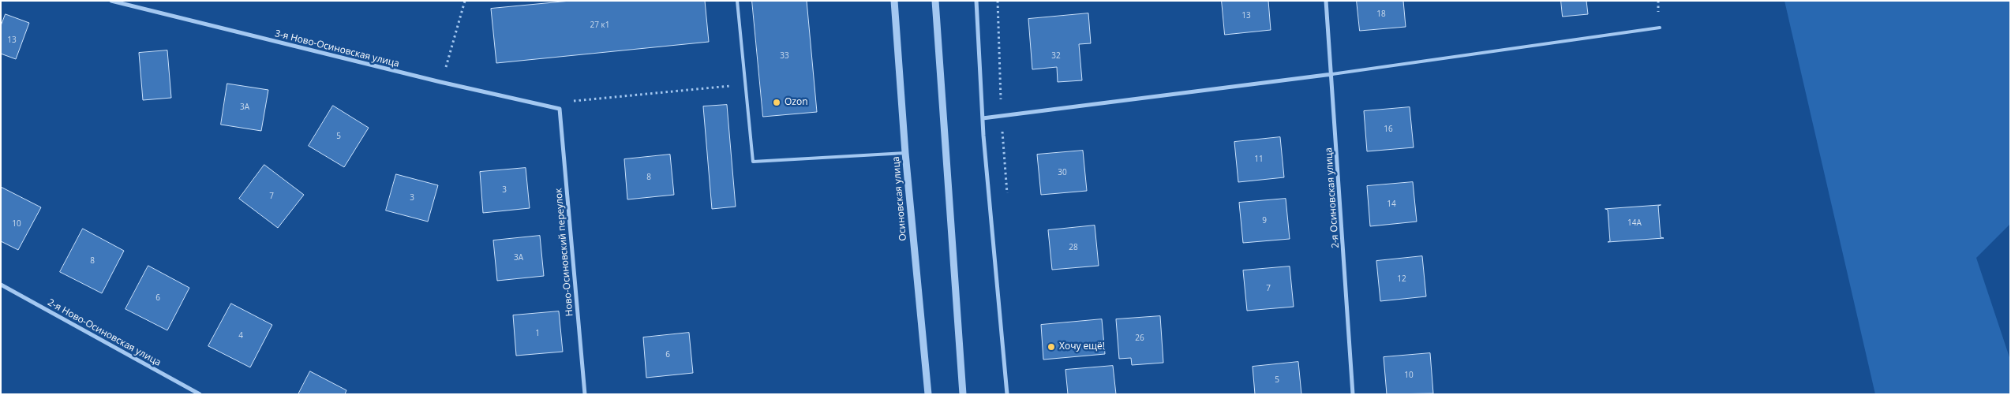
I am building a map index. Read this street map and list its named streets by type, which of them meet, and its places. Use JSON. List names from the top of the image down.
{
  "streets": {
    "street": [
      "3-я Ново-Осиновская улица",
      "2-я Осиновская улица",
      "Осиновская улица",
      "Ново-Осиновский переулок",
      "2-я Ново-Осиновская улица"
    ]
  },
  "crossings": [
    ["3-я Ново-Осиновская улица", "Ново-Осиновский переулок"]
  ],
  "places": ["Ozon", "Хочу ещё!"],
  "house_numbers": [
    "18",
    "13",
    "27 к1",
    "13",
    "33",
    "32",
    "3А",
    "16",
    "5",
    "11",
    "30",
    "8",
    "3",
    "7",
    "3",
    "14",
    "9",
    "14А",
    "10",
    "28",
    "3А",
    "8",
    "12",
    "7",
    "6",
    "1",
    "4",
    "26",
    "6",
    "10",
    "5"
  ]
}
